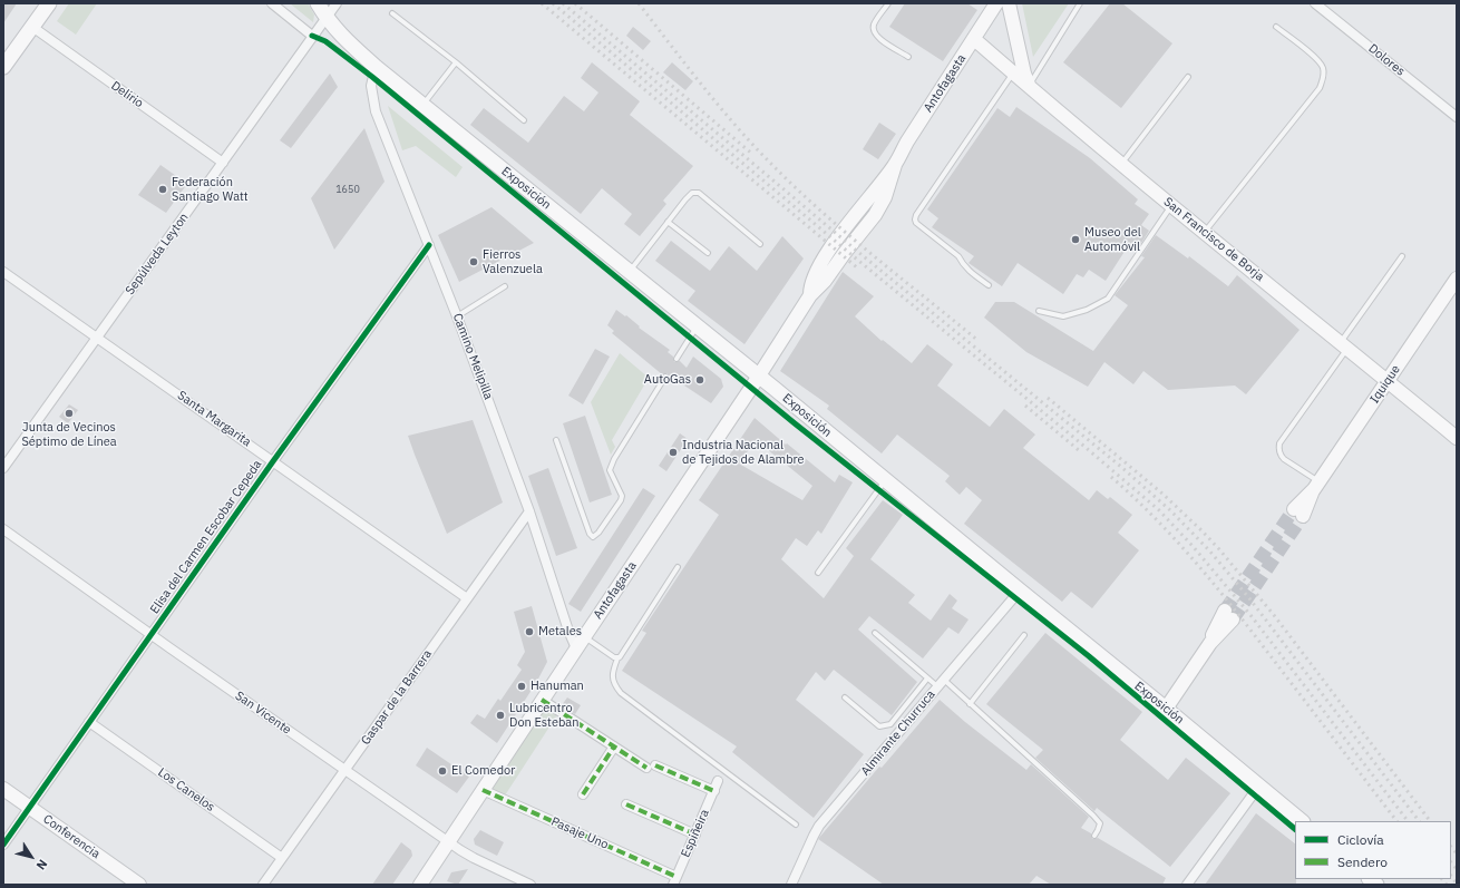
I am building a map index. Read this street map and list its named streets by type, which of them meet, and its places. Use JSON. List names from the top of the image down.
{
  "streets": {
    "main road": ["Exposición"],
    "street": [
      "Dolores",
      "Antofagasta",
      "Delirio",
      "San Francisco de Borja",
      "Sepúlveda Leyton",
      "Camino Melipilla",
      "Iquique",
      "Santa Margarita",
      "Elisa del Carmen Escobar Cepeda",
      "Gaspar de la Barrera",
      "San Vicente",
      "Almirante Churruca",
      "Los Canelos",
      "Pasaje Uno",
      "Espiñeira",
      "Conferencia"
    ]
  },
  "crossings": [
    ["Antofagasta", "Exposición"],
    ["Antofagasta", "San Francisco de Borja"],
    ["Antofagasta", "Camino Melipilla"],
    ["Antofagasta", "San Vicente"],
    ["Antofagasta", "Pasaje Uno"],
    ["Delirio", "Sepúlveda Leyton"],
    ["Exposición", "Sepúlveda Leyton"],
    ["Exposición", "Camino Melipilla"],
    ["Exposición", "Almirante Churruca"],
    ["San Francisco de Borja", "Iquique"],
    ["Sepúlveda Leyton", "Santa Margarita"],
    ["Camino Melipilla", "Elisa del Carmen Escobar Cepeda"],
    ["Camino Melipilla", "Gaspar de la Barrera"],
    ["Santa Margarita", "Elisa del Carmen Escobar Cepeda"],
    ["Santa Margarita", "Gaspar de la Barrera"],
    ["Elisa del Carmen Escobar Cepeda", "San Vicente"],
    ["Elisa del Carmen Escobar Cepeda", "Los Canelos"],
    ["Elisa del Carmen Escobar Cepeda", "Conferencia"],
    ["Gaspar de la Barrera", "San Vicente"],
    ["Gaspar de la Barrera", "Los Canelos"],
    ["Pasaje Uno", "Espiñeira"]
  ],
  "places": [
    "Federación Santiago Watt",
    "Museo del Automóvil",
    "Fierros Valenzuela",
    "AutoGas",
    "Junta de Vecinos Séptimo de Línea",
    "Industria Nacional de Tejidos de Alambre",
    "Metales",
    "Hanuman",
    "Lubricentro Don Esteban",
    "El Comedor"
  ],
  "house_numbers": ["1650"],
  "legend": ["Ciclovía", "Sendero"],
  "north": "bottom right"
}
